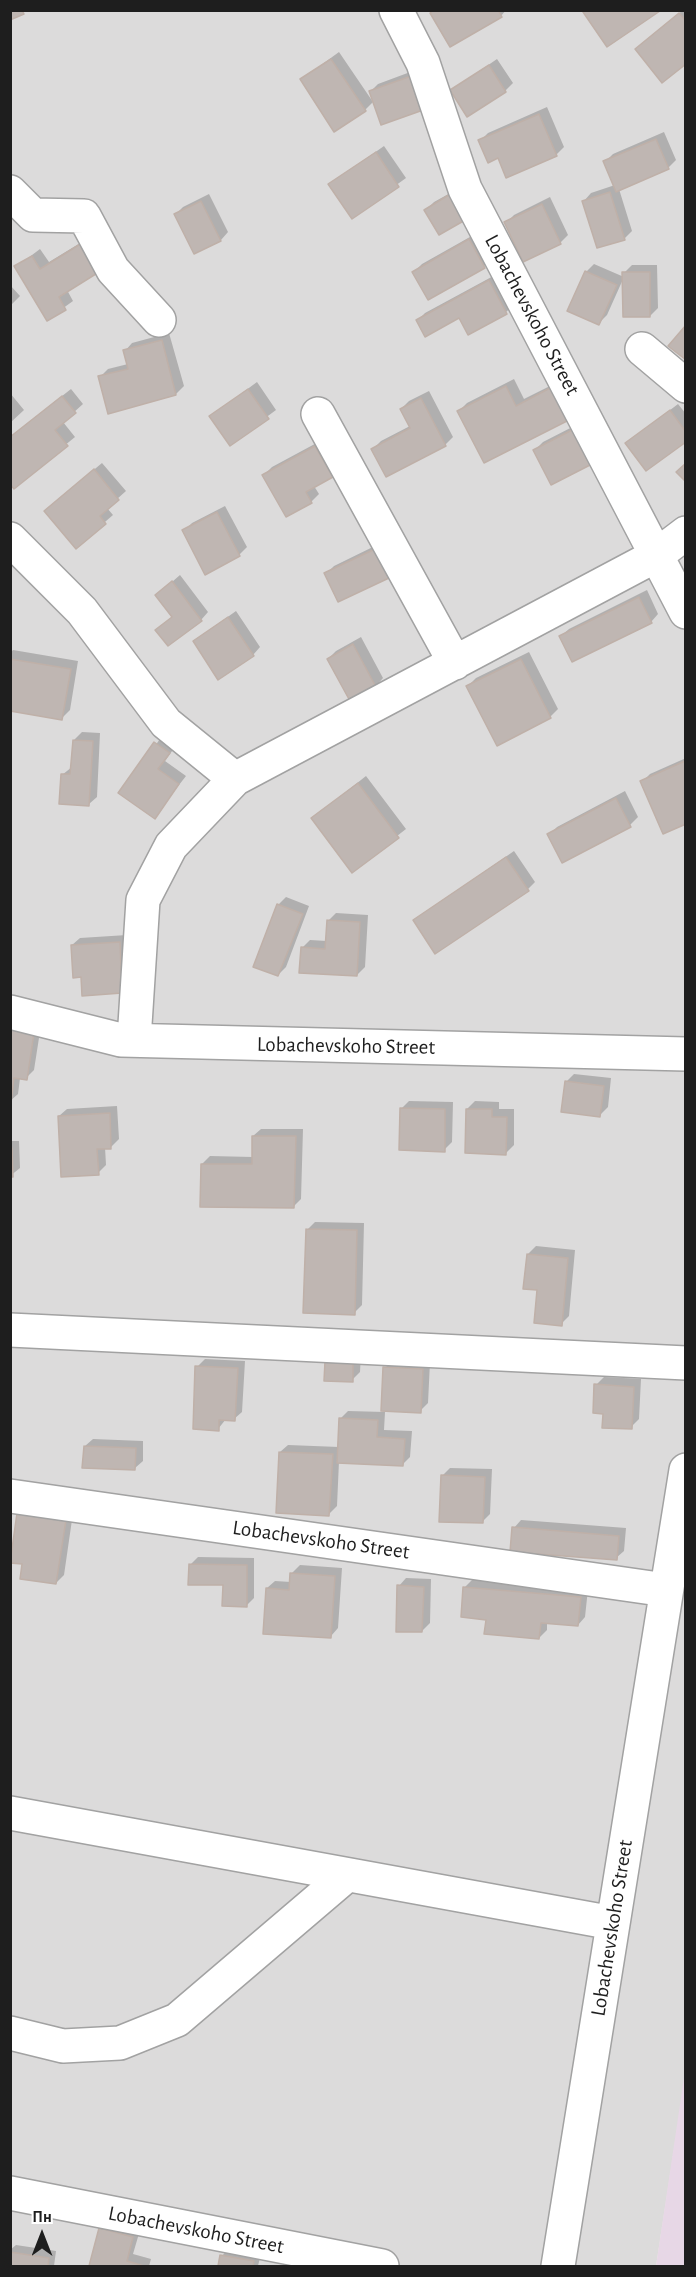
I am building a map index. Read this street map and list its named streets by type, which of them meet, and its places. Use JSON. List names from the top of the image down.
{
  "streets": {
    "street": ["Lobachevskoho Street"]
  },
  "north": "top"
}
